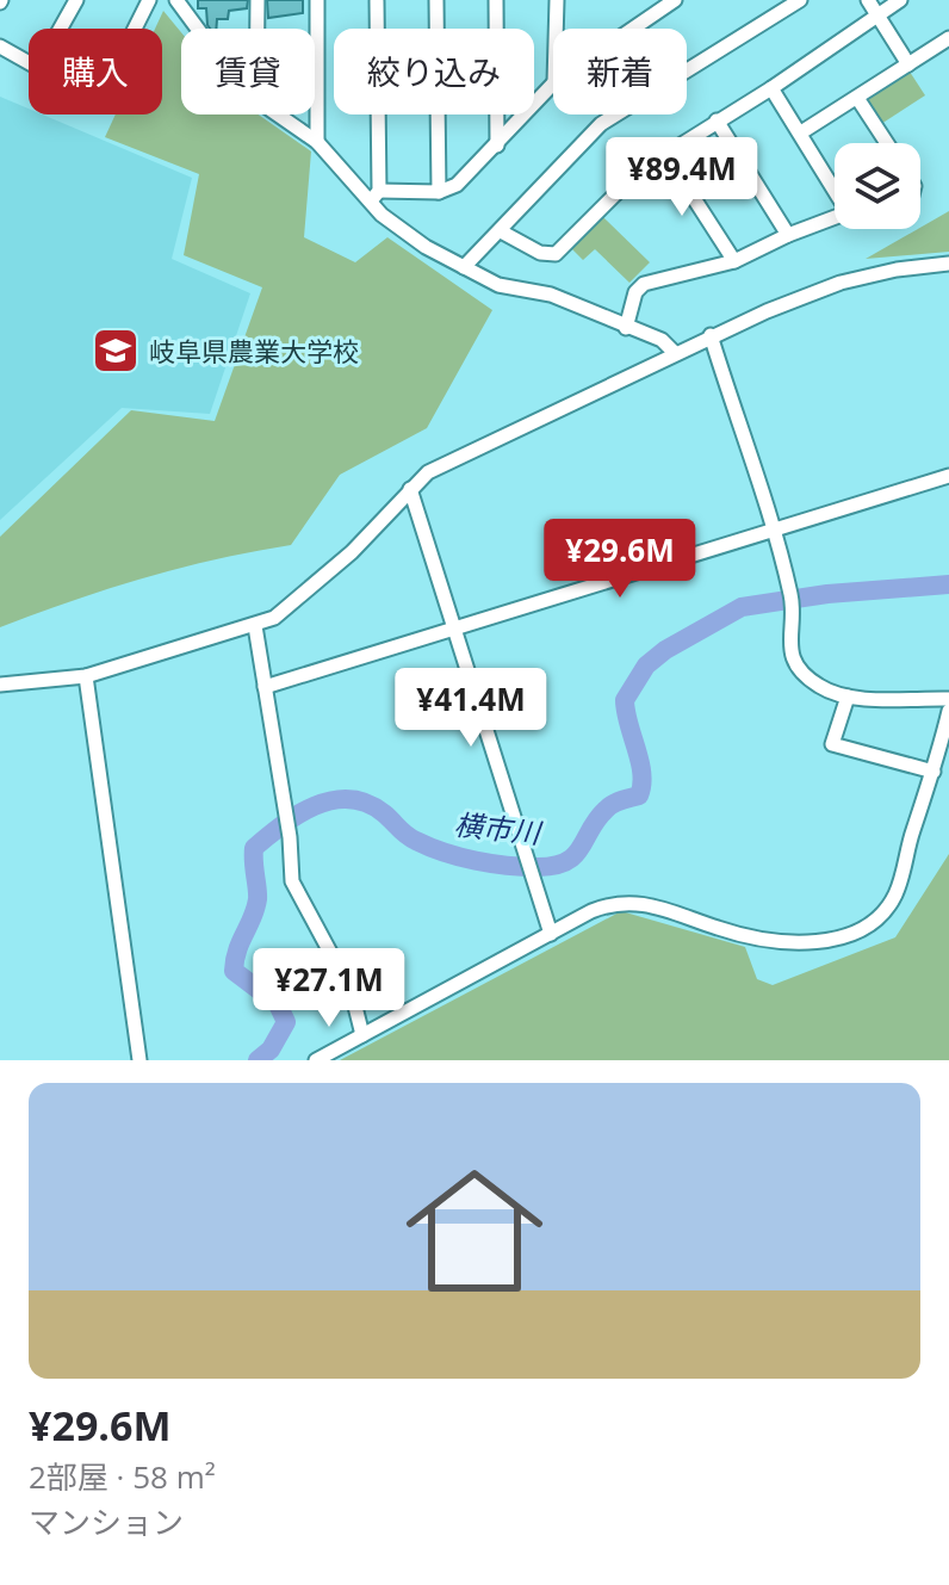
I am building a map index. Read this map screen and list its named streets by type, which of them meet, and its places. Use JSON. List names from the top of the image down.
{
  "water": ["横市川"],
  "places": {
    "school or university": ["岐阜県農業大学校"]
  },
  "page": {
    "chip": [
      "購入",
      "賃貸",
      "絞り込み",
      "新着"
    ],
    "price": [
      "¥89.4M",
      "¥29.6M",
      "¥41.4M",
      "¥27.1M"
    ],
    "list": [
      {
        "name": "¥29.6M",
        "note": "2部屋 · 58 m² · マンション"
      }
    ]
  }
}
